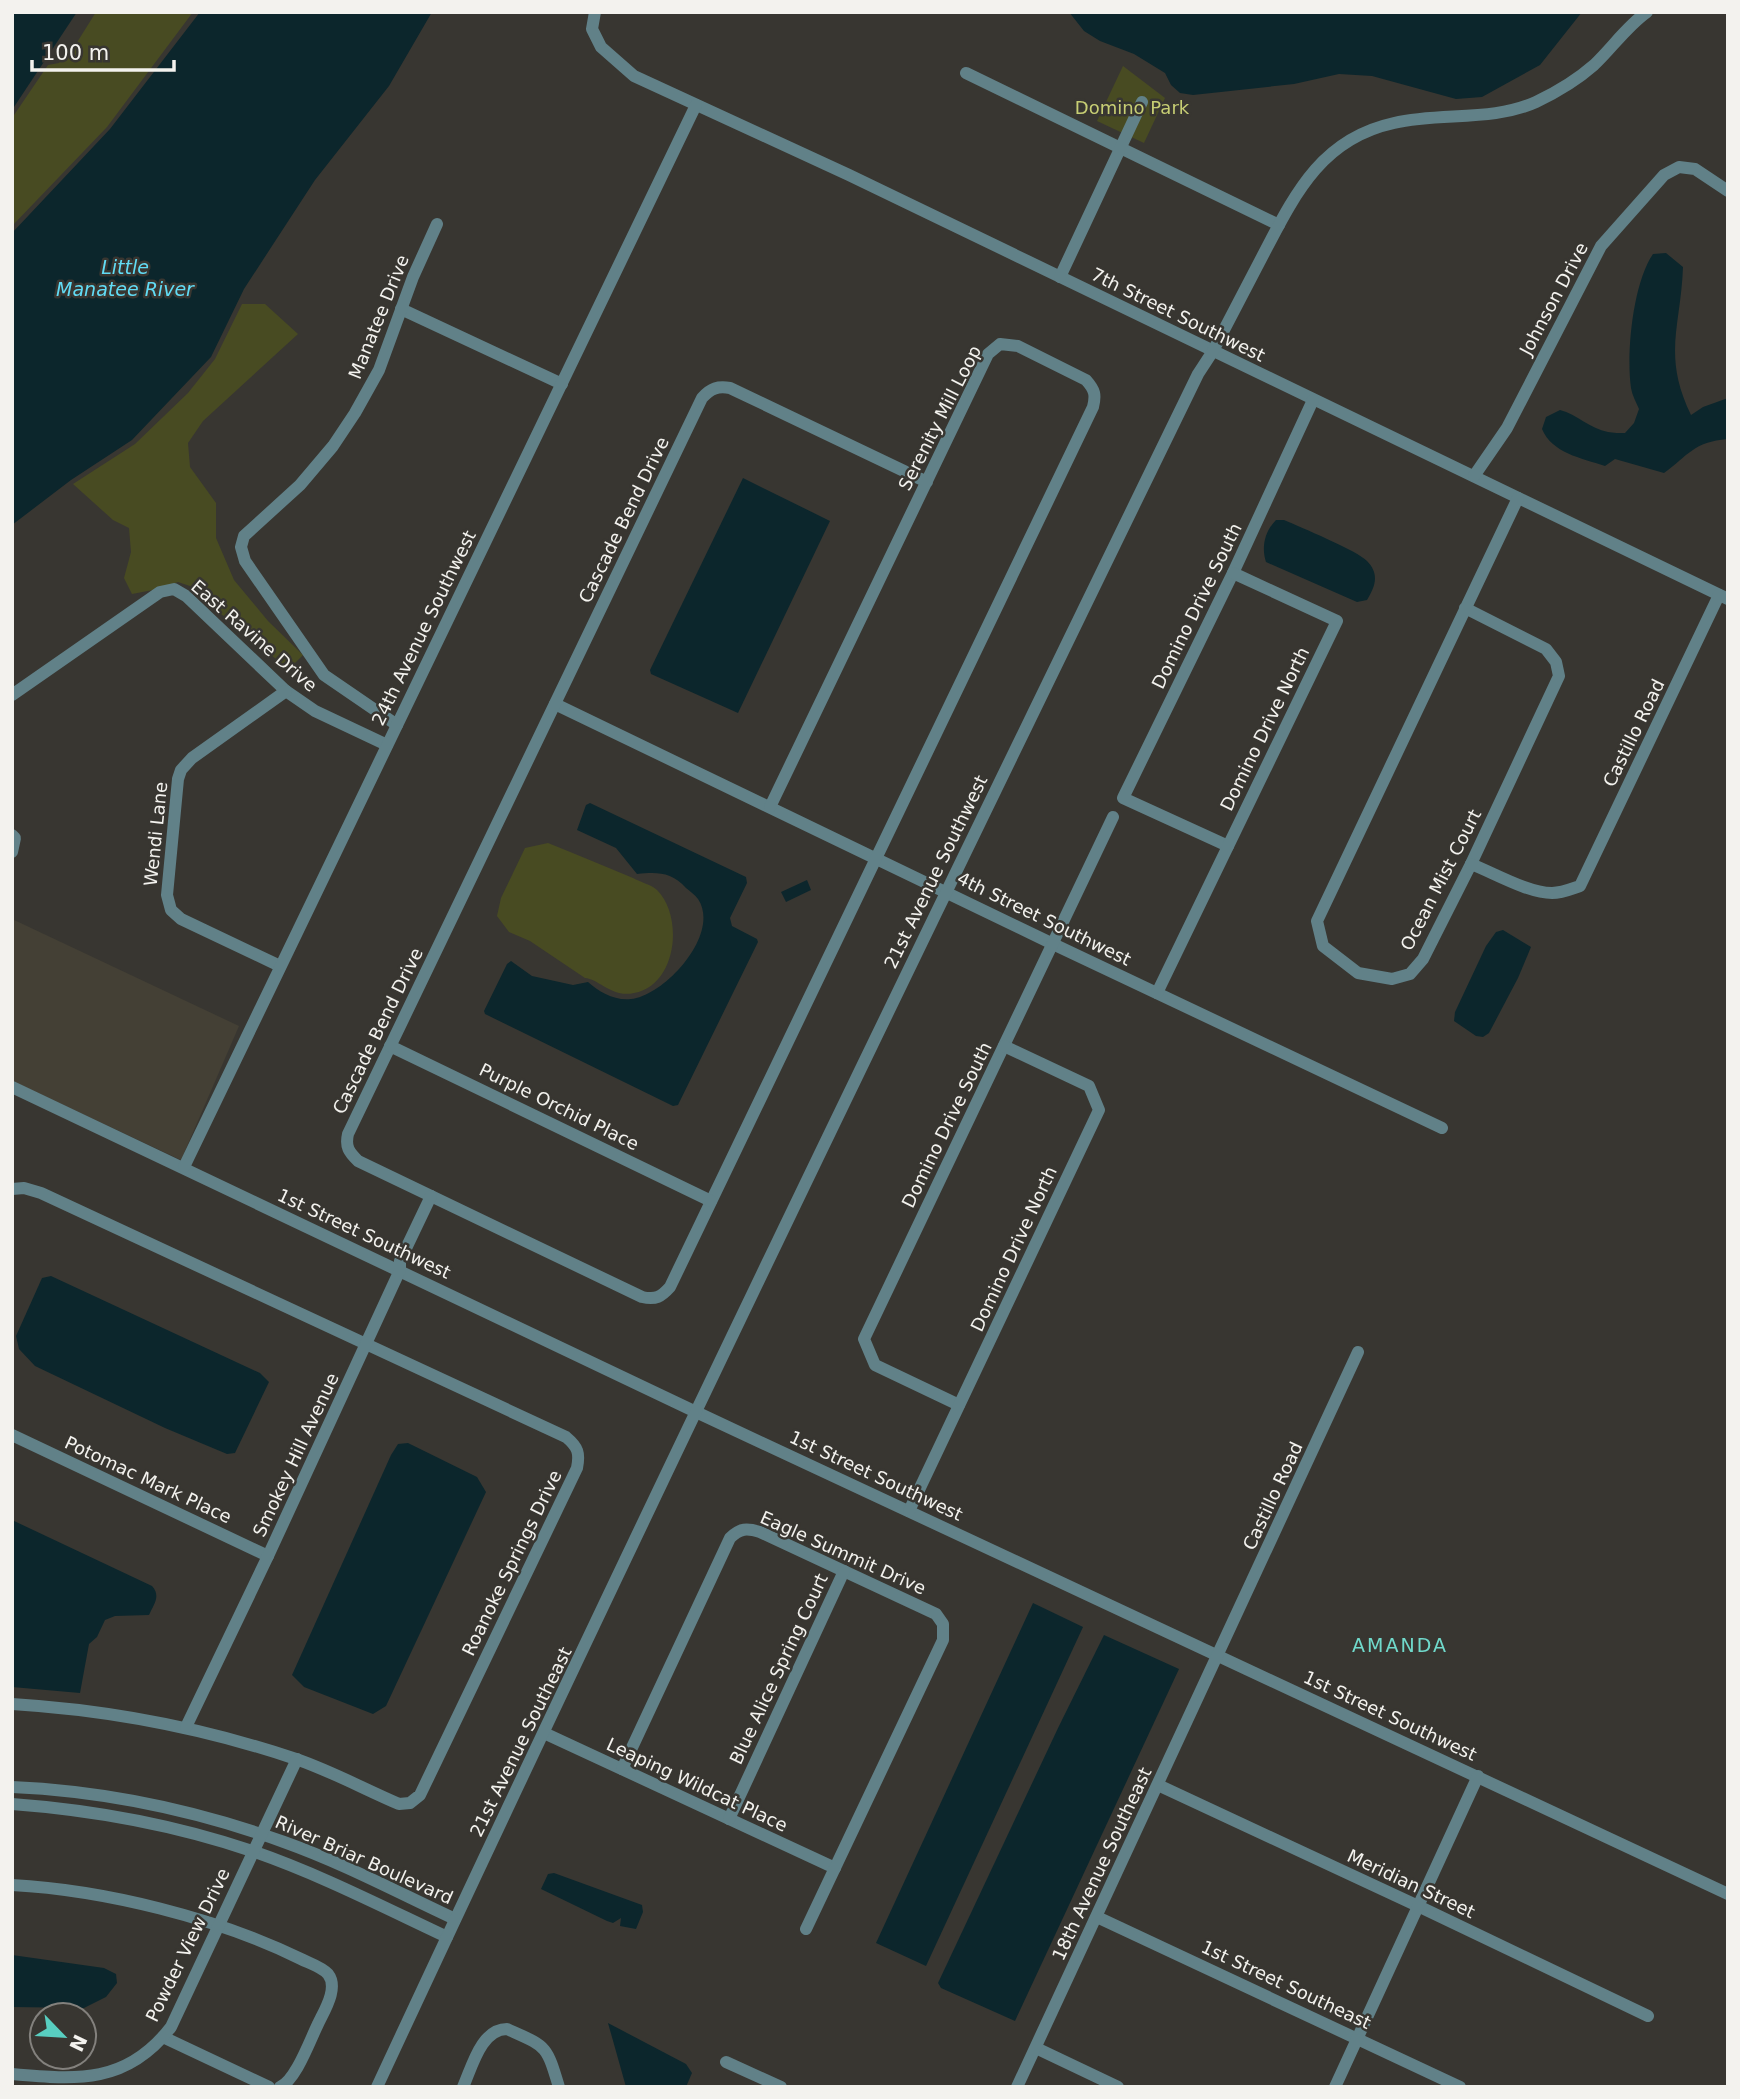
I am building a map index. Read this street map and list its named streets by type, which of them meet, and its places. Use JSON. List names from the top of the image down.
{
  "streets": {
    "street": [
      "Johnson Drive",
      "7th Street Southwest",
      "Manatee Drive",
      "Serenity Mill Loop",
      "Cascade Bend Drive",
      "Domino Drive South",
      "24th Avenue Southwest",
      "East Ravine Drive",
      "Domino Drive North",
      "Castillo Road",
      "Wendi Lane",
      "21st Avenue Southwest",
      "Ocean Mist Court",
      "4th Street Southwest",
      "Purple Orchid Place",
      "1st Street Southwest",
      "Smokey Hill Avenue",
      "Potomac Mark Place",
      "Eagle Summit Drive",
      "Roanoke Springs Drive",
      "Blue Alice Spring Court",
      "21st Avenue Southeast",
      "Leaping Wildcat Place",
      "River Briar Boulevard",
      "18th Avenue Southeast",
      "Meridian Street",
      "Powder View Drive",
      "1st Street Southeast"
    ]
  },
  "crossings": [
    ["Johnson Drive", "7th Street Southwest"],
    ["7th Street Southwest", "Domino Drive South"],
    ["7th Street Southwest", "24th Avenue Southwest"],
    ["7th Street Southwest", "Castillo Road"],
    ["7th Street Southwest", "21st Avenue Southwest"],
    ["7th Street Southwest", "Ocean Mist Court"],
    ["Manatee Drive", "24th Avenue Southwest"],
    ["Serenity Mill Loop", "Cascade Bend Drive"],
    ["Serenity Mill Loop", "4th Street Southwest"],
    ["Cascade Bend Drive", "4th Street Southwest"],
    ["Cascade Bend Drive", "Purple Orchid Place"],
    ["Cascade Bend Drive", "Smokey Hill Avenue"],
    ["Domino Drive South", "Domino Drive North"],
    ["Domino Drive South", "4th Street Southwest"],
    ["24th Avenue Southwest", "East Ravine Drive"],
    ["24th Avenue Southwest", "Wendi Lane"],
    ["24th Avenue Southwest", "1st Street Southwest"],
    ["East Ravine Drive", "Wendi Lane"],
    ["Domino Drive North", "4th Street Southwest"],
    ["Domino Drive North", "1st Street Southwest"],
    ["Castillo Road", "Ocean Mist Court"],
    ["Castillo Road", "1st Street Southwest"],
    ["Castillo Road", "18th Avenue Southeast"],
    ["21st Avenue Southwest", "4th Street Southwest"],
    ["21st Avenue Southwest", "1st Street Southwest"],
    ["21st Avenue Southwest", "21st Avenue Southeast"],
    ["1st Street Southwest", "Smokey Hill Avenue"],
    ["1st Street Southwest", "21st Avenue Southeast"],
    ["1st Street Southwest", "18th Avenue Southeast"],
    ["Smokey Hill Avenue", "Potomac Mark Place"],
    ["Smokey Hill Avenue", "Roanoke Springs Drive"],
    ["Eagle Summit Drive", "Blue Alice Spring Court"],
    ["Eagle Summit Drive", "Leaping Wildcat Place"],
    ["Roanoke Springs Drive", "Powder View Drive"],
    ["Blue Alice Spring Court", "Leaping Wildcat Place"],
    ["21st Avenue Southeast", "Leaping Wildcat Place"],
    ["21st Avenue Southeast", "River Briar Boulevard"],
    ["River Briar Boulevard", "Powder View Drive"],
    ["18th Avenue Southeast", "Meridian Street"],
    ["18th Avenue Southeast", "1st Street Southeast"]
  ],
  "districts": ["AMANDA"],
  "water": ["Little Manatee River"],
  "parks": ["Domino Park"],
  "scale_bar": "100 m",
  "north": "bottom right"
}
